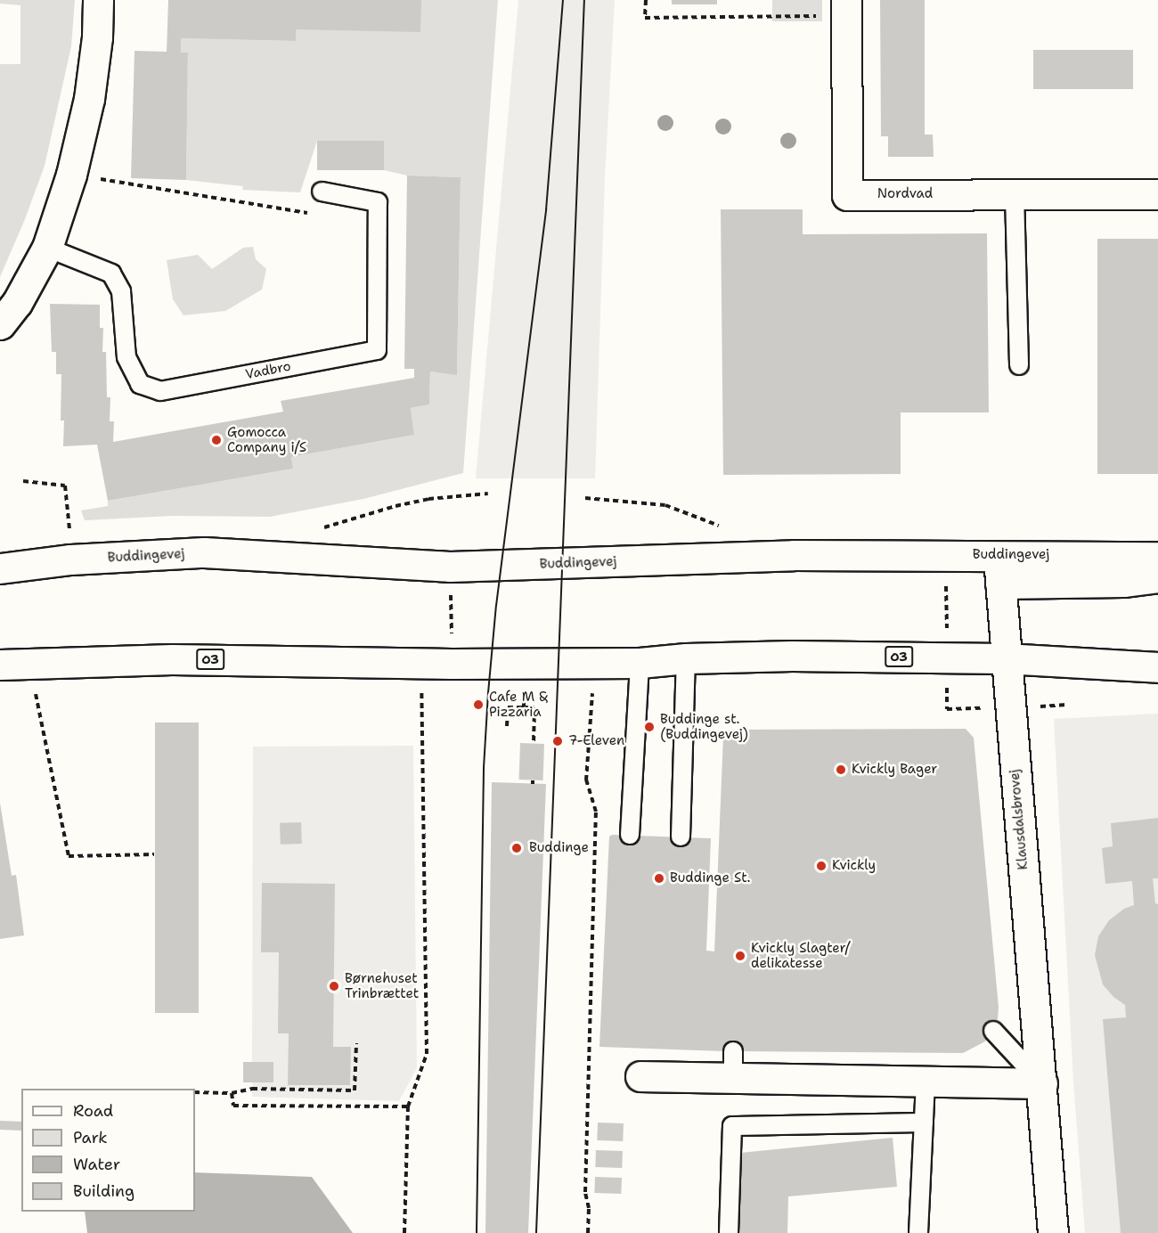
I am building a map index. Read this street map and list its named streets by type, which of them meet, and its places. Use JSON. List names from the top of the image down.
{
  "streets": {
    "main road": [
      "Nordvad",
      "Buddingevej",
      "O3",
      "Klausdalsbrovej"
    ],
    "lane": ["Vadbro"]
  },
  "crossings": [
    ["Buddingevej", "Klausdalsbrovej"],
    ["O3", "Klausdalsbrovej"]
  ],
  "places": [
    "Gomocca Company i/S",
    "Cafe M & Pizzaria",
    "Buddinge st. (Buddingevej)",
    "7-Eleven",
    "Kvickly Bager",
    "Buddinge",
    "Kvickly",
    "Buddinge St.",
    "Kvickly Slagter/ delikatesse",
    "Børnehuset Trinbrættet"
  ],
  "legend": [
    "Road",
    "Park",
    "Water",
    "Building"
  ]
}
